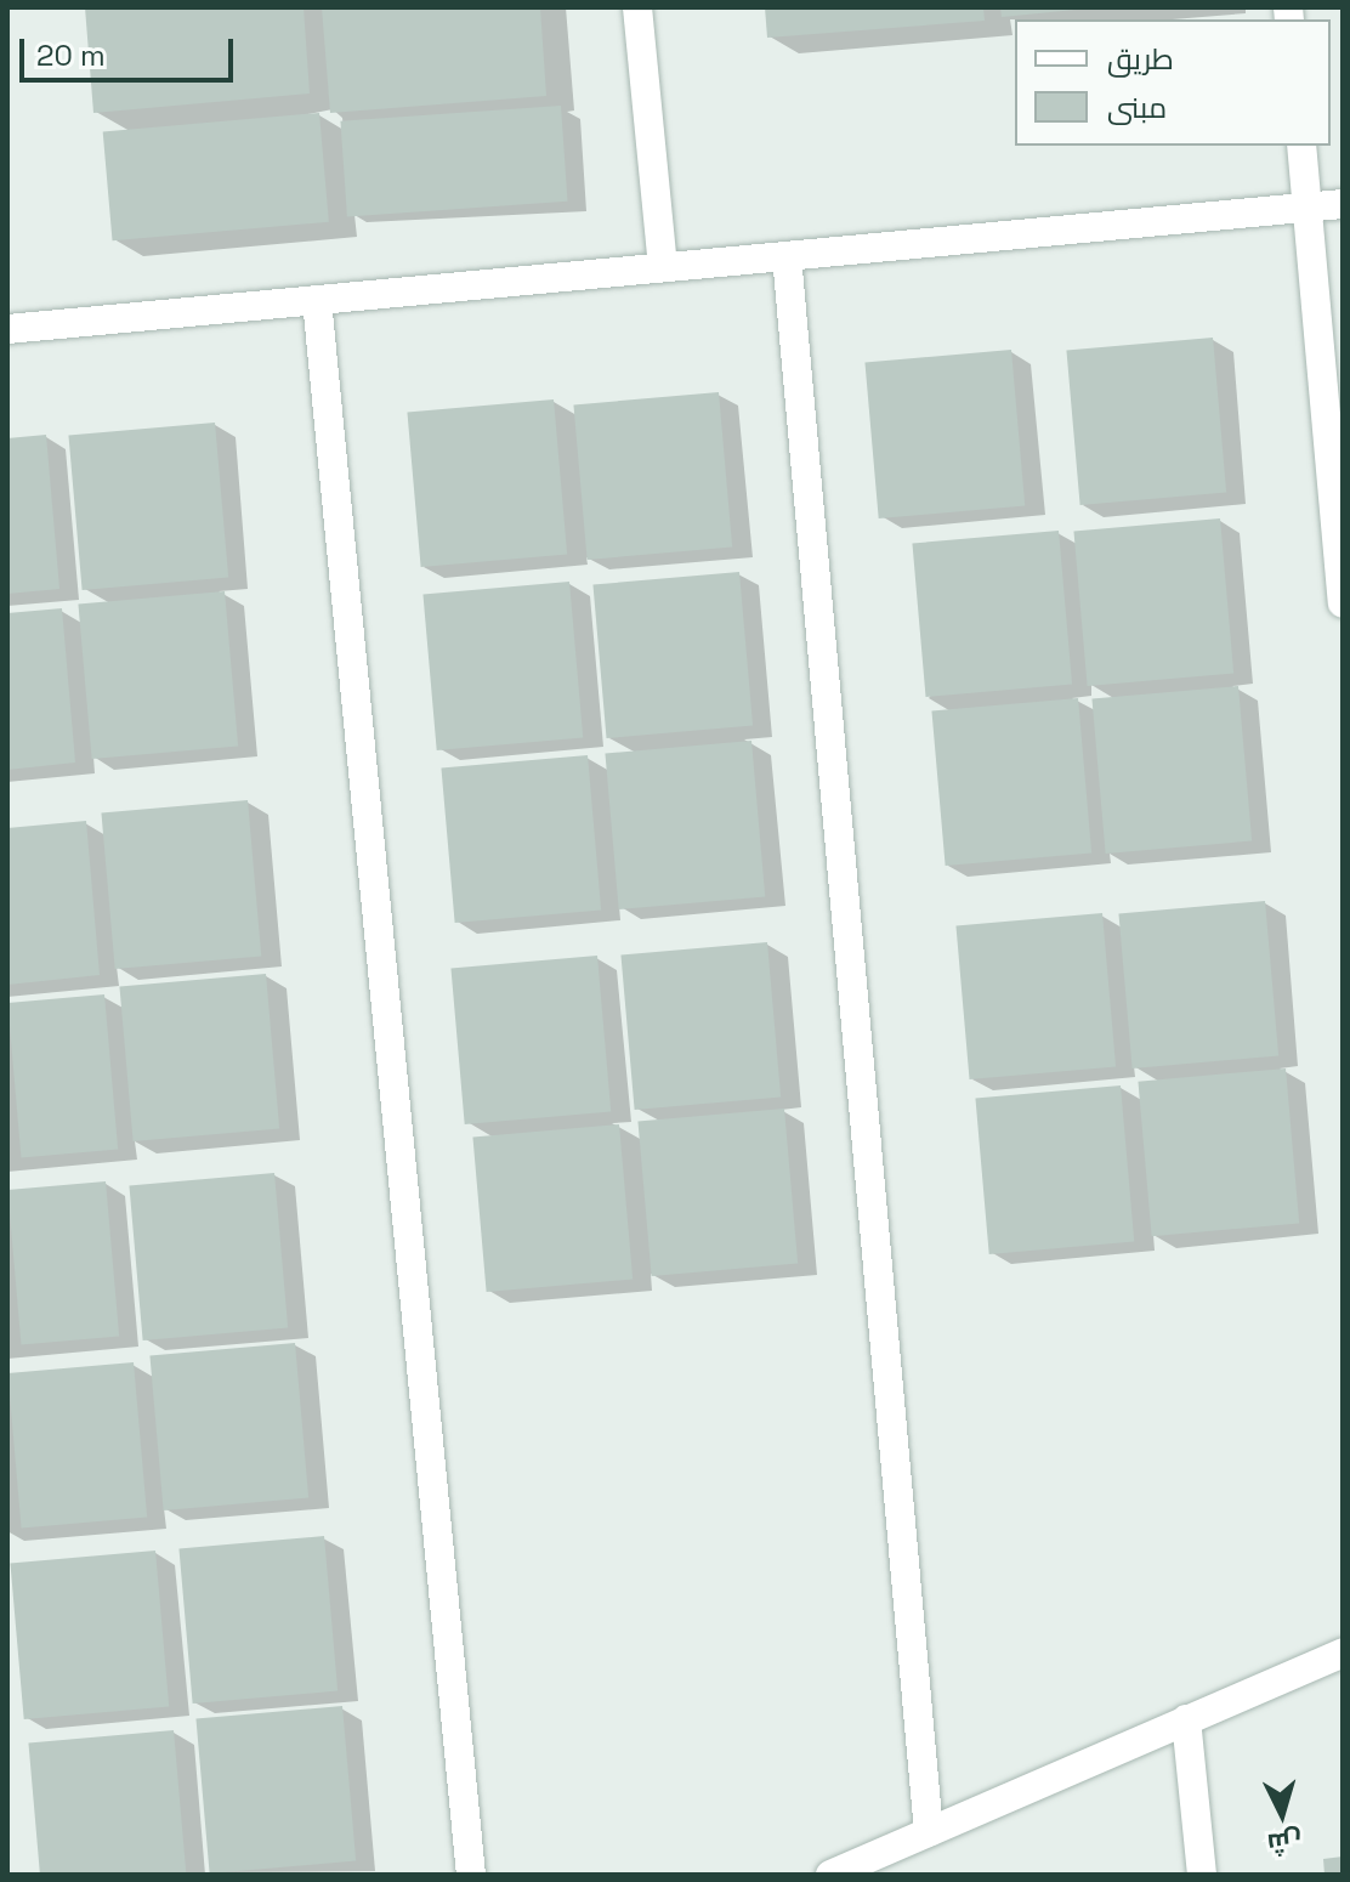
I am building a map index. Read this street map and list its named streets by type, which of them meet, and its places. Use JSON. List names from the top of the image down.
{
  "legend": ["طريق", "مبنى"],
  "scale_bar": "20 m",
  "north": "bottom"
}
